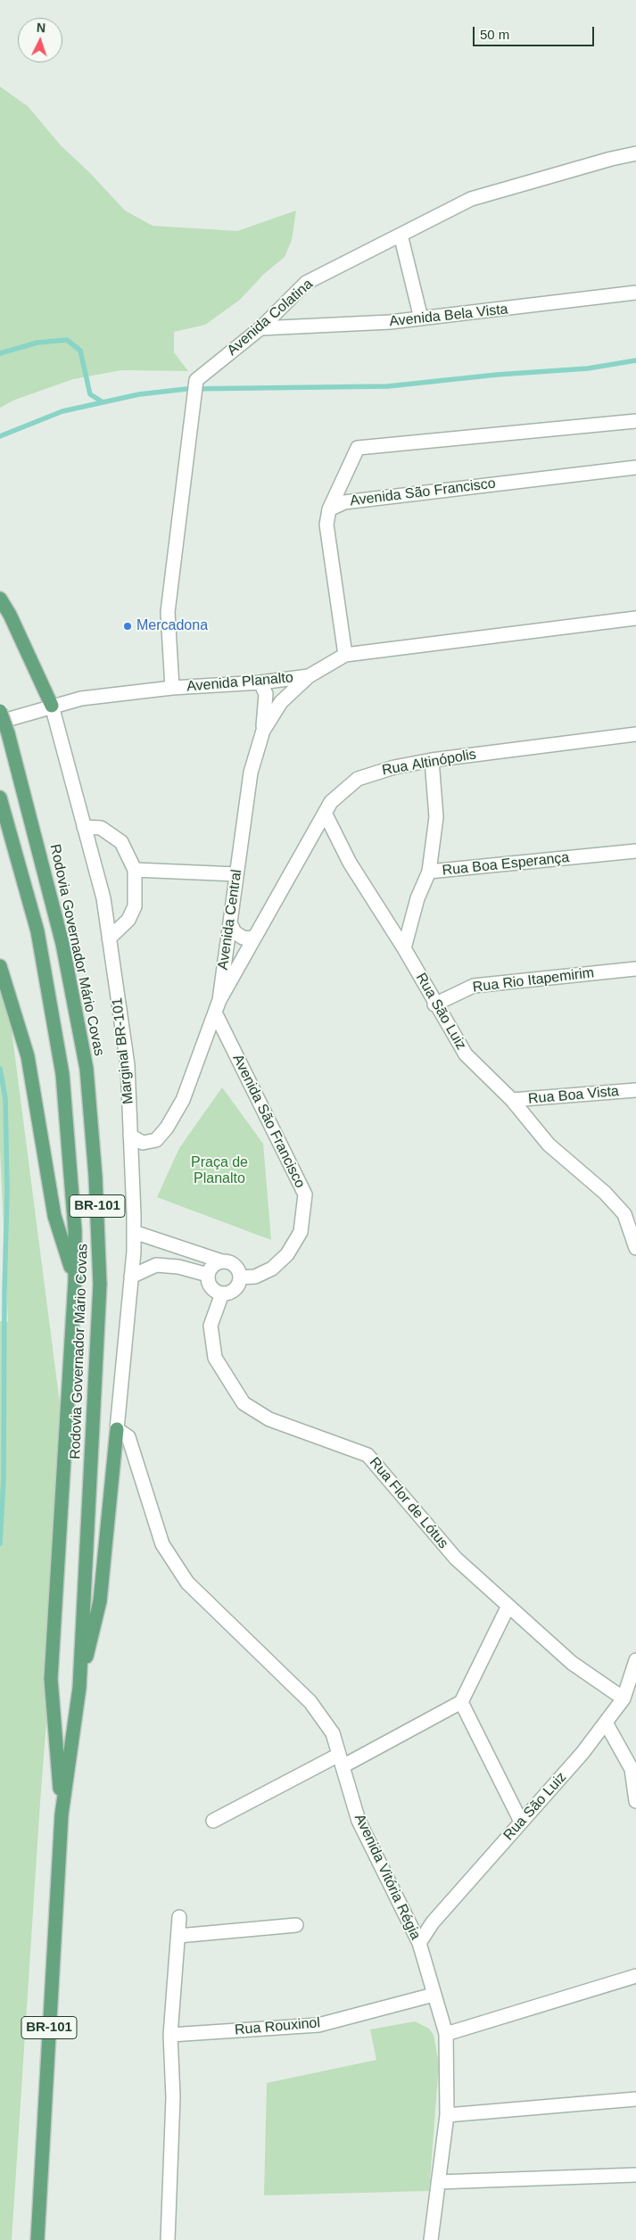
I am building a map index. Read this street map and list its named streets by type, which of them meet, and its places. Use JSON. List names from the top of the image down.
{
  "streets": {
    "main road": ["Rodovia Governador Mário Covas", "BR-101"],
    "street": [
      "Avenida Bela Vista",
      "Avenida Colatina",
      "Avenida São Francisco",
      "Avenida Planalto",
      "Rua Altinópolis",
      "Rua Boa Esperança",
      "Avenida Central",
      "Rua Rio Itapemirim",
      "Rua São Luiz",
      "Marginal BR-101",
      "Rua Boa Vista",
      "Rua Flor de Lótus",
      "Avenida Vitória Régia",
      "Rua Rouxinol"
    ]
  },
  "crossings": [
    ["Avenida Bela Vista", "Avenida Colatina"],
    ["Avenida Colatina", "Avenida Planalto"],
    ["Avenida São Francisco", "Avenida Planalto"],
    ["Avenida São Francisco", "Avenida Central"],
    ["Avenida São Francisco", "Rua Flor de Lótus"],
    ["Avenida Planalto", "Avenida Central"],
    ["Avenida Planalto", "Marginal BR-101"],
    ["Rua Altinópolis", "Avenida Central"],
    ["Rua Altinópolis", "Rua São Luiz"],
    ["Rua Boa Esperança", "Rua São Luiz"],
    ["Avenida Central", "Marginal BR-101"],
    ["Rua Rio Itapemirim", "Rua São Luiz"],
    ["Rua São Luiz", "Rua Boa Vista"],
    ["Rua São Luiz", "Rua Flor de Lótus"],
    ["Rua São Luiz", "Avenida Vitória Régia"],
    ["Marginal BR-101", "Avenida Vitória Régia"],
    ["Avenida Vitória Régia", "Rua Rouxinol"]
  ],
  "parks": ["Praça de Planalto"],
  "places": ["Mercadona"],
  "scale_bar": "50 m",
  "north": "top"
}
